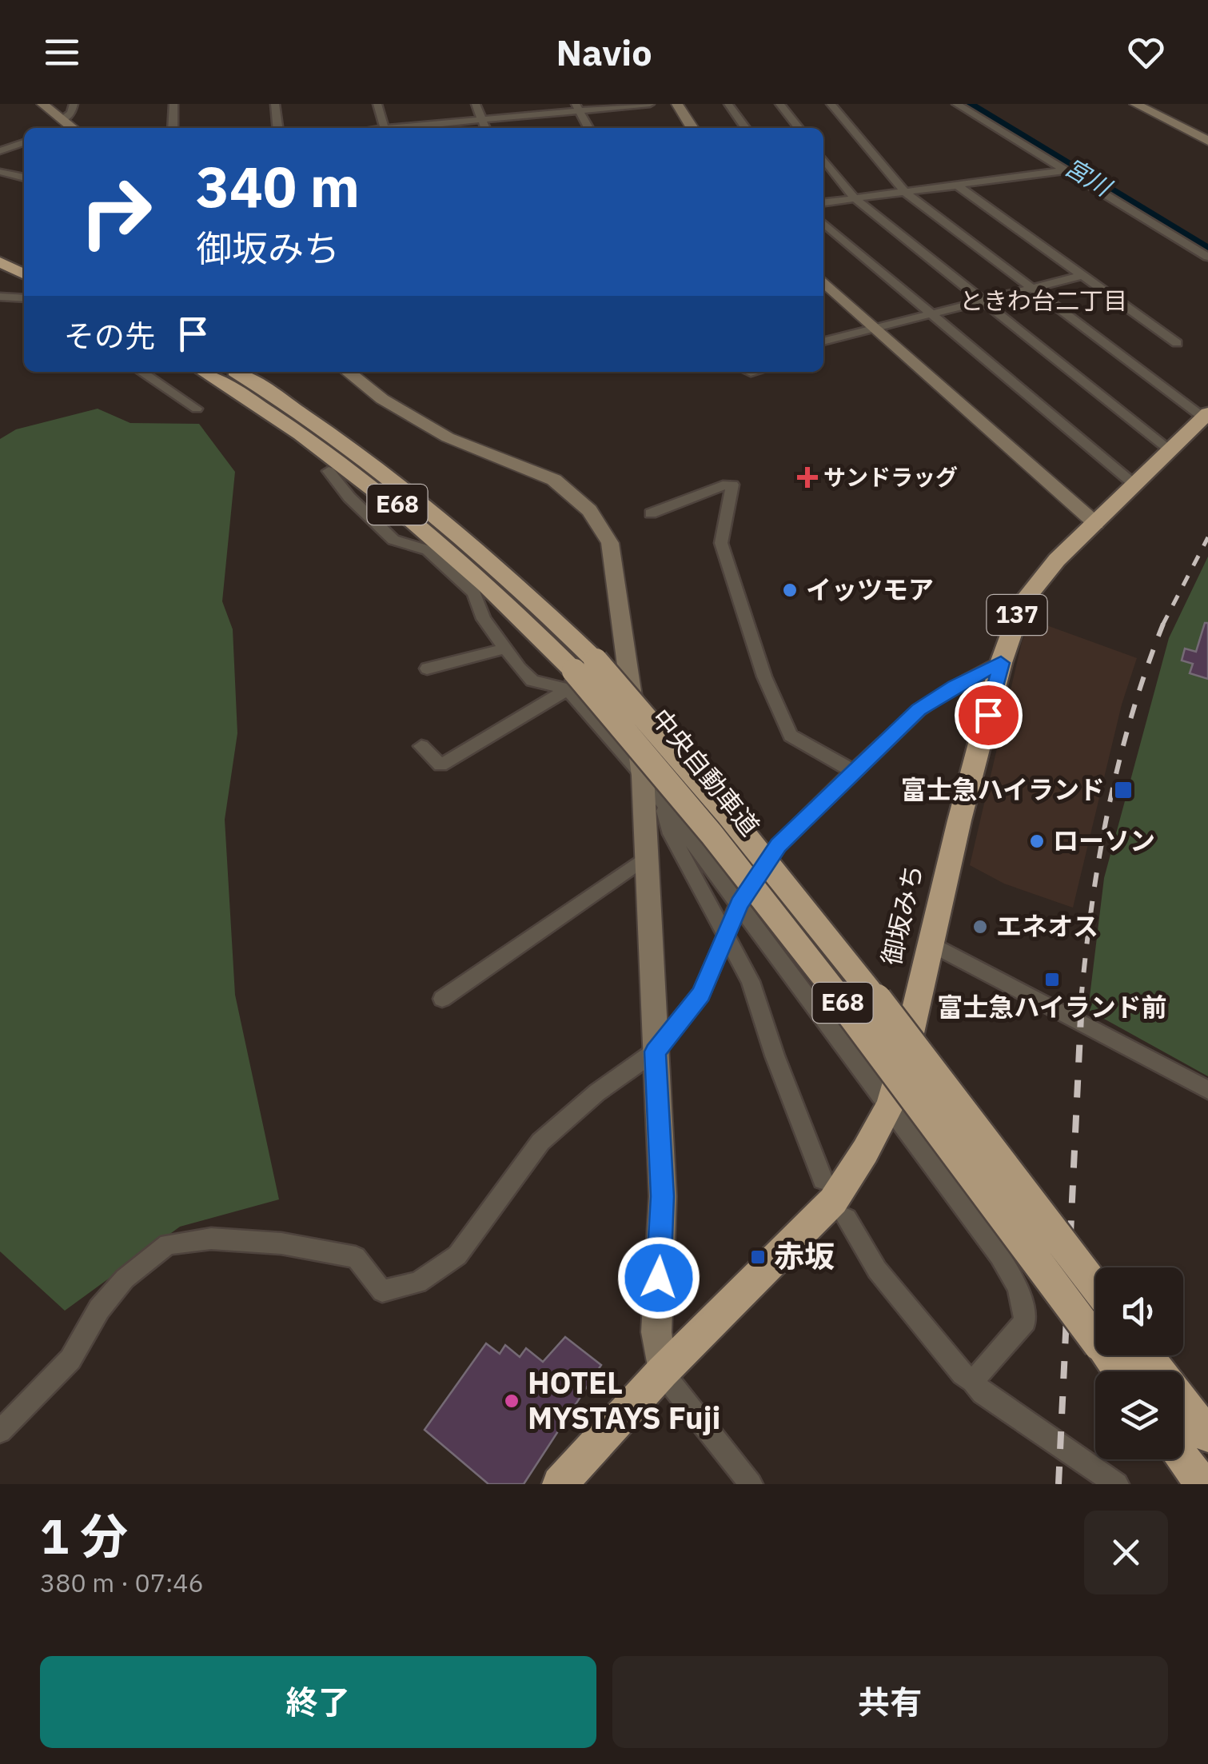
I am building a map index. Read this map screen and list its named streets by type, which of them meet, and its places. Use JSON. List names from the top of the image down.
{
  "streets": {
    "highway": [
      "E68",
      "137",
      "中央自動車道",
      "御坂みち"
    ]
  },
  "districts": ["ときわ台二丁目"],
  "water": ["宮川"],
  "places": {
    "health": ["サンドラッグ"],
    "other": [
      "イッツモア",
      "ローソン",
      "エネオス",
      "HOTEL MYSTAYS Fuji"
    ],
    "transit": ["富士急ハイランド", "富士急ハイランド前", "赤坂"]
  },
  "page": {
    "header": "Navio",
    "turn": ["340 m", "御坂みち"],
    "then": "その先",
    "heading": ["1 分", "380 m · 07:46"],
    "buttons": ["終了", "共有"]
  }
}
